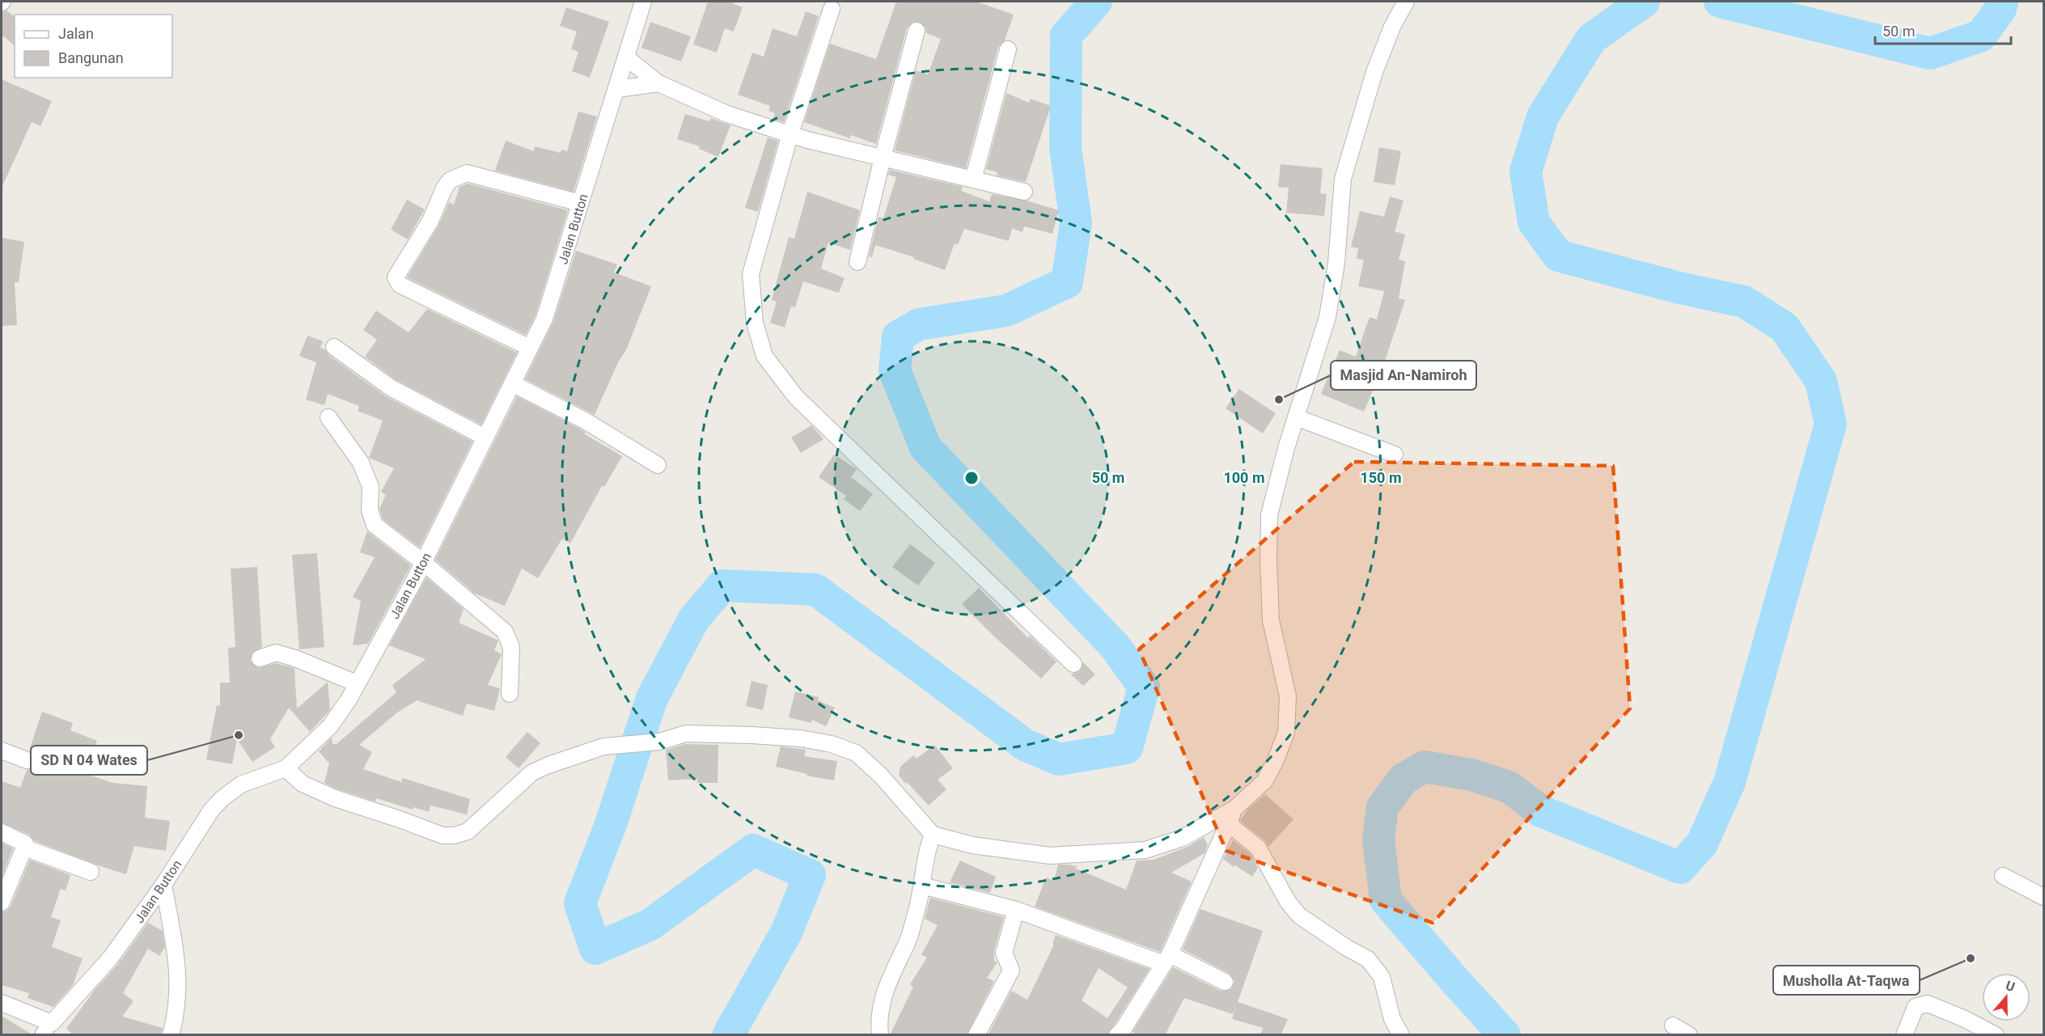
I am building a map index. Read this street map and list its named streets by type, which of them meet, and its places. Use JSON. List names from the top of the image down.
{
  "streets": {
    "street": ["Jalan Button"]
  },
  "places": ["Masjid An-Namiroh", "SD N 04 Wates", "Musholla At-Taqwa"],
  "legend": ["Jalan", "Bangunan"],
  "scale_bar": "50 m",
  "north": "top",
  "rings": ["50 m", "100 m", "150 m"]
}
